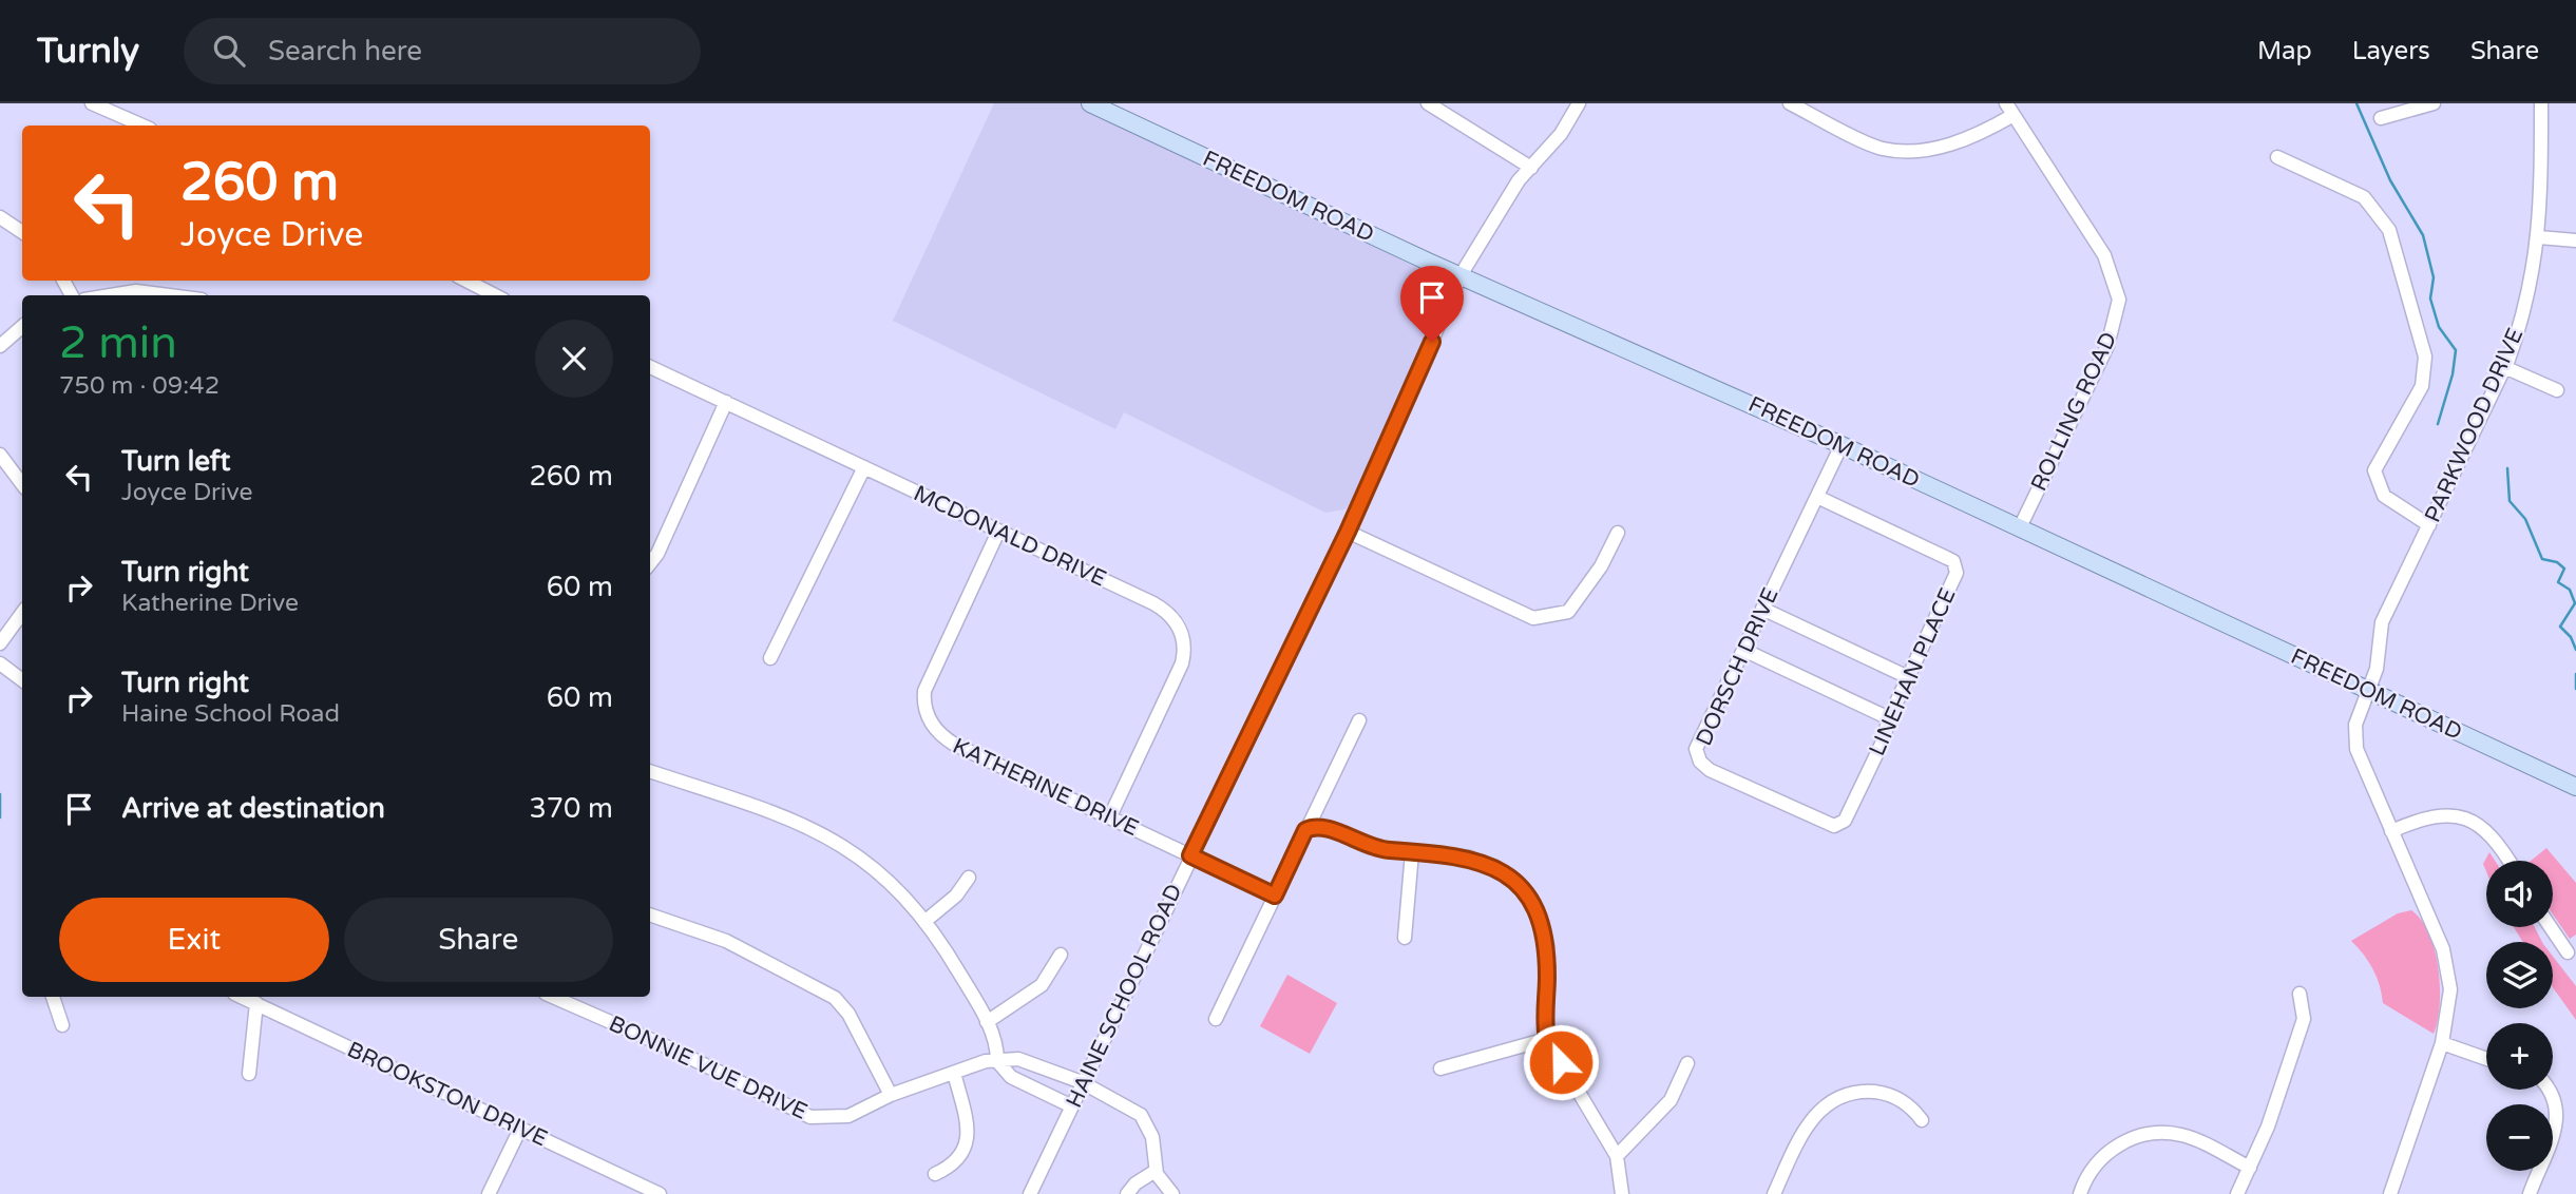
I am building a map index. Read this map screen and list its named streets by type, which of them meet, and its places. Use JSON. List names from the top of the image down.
{
  "streets": {
    "main road": ["FREEDOM ROAD"],
    "street": [
      "ROLLING ROAD",
      "PARKWOOD DRIVE",
      "MCDONALD DRIVE",
      "DORSCH DRIVE",
      "LINEHAN PLACE",
      "KATHERINE DRIVE",
      "HAINE SCHOOL ROAD",
      "BONNIE VUE DRIVE",
      "BROOKSTON DRIVE"
    ]
  },
  "crossings": [
    ["FREEDOM ROAD", "ROLLING ROAD"],
    ["FREEDOM ROAD", "PARKWOOD DRIVE"],
    ["FREEDOM ROAD", "DORSCH DRIVE"],
    ["FREEDOM ROAD", "HAINE SCHOOL ROAD"],
    ["MCDONALD DRIVE", "KATHERINE DRIVE"],
    ["DORSCH DRIVE", "LINEHAN PLACE"],
    ["KATHERINE DRIVE", "HAINE SCHOOL ROAD"],
    ["HAINE SCHOOL ROAD", "BONNIE VUE DRIVE"]
  ],
  "page": {
    "header": "Turnly",
    "search": "Search here",
    "nav": ["Map", "Layers", "Share"],
    "turn": ["260 m", "Joyce Drive"],
    "heading": ["2 min", "750 m · 09:42"],
    "list": [
      {
        "name": "Turn left",
        "note": "Joyce Drive",
        "value": "260 m"
      },
      {
        "name": "Turn right",
        "note": "Katherine Drive",
        "value": "60 m"
      },
      {
        "name": "Turn right",
        "note": "Haine School Road",
        "value": "60 m"
      },
      {
        "name": "Arrive at destination",
        "value": "370 m"
      }
    ],
    "map_buttons": ["+", "−"],
    "buttons": ["Exit", "Share"]
  }
}
